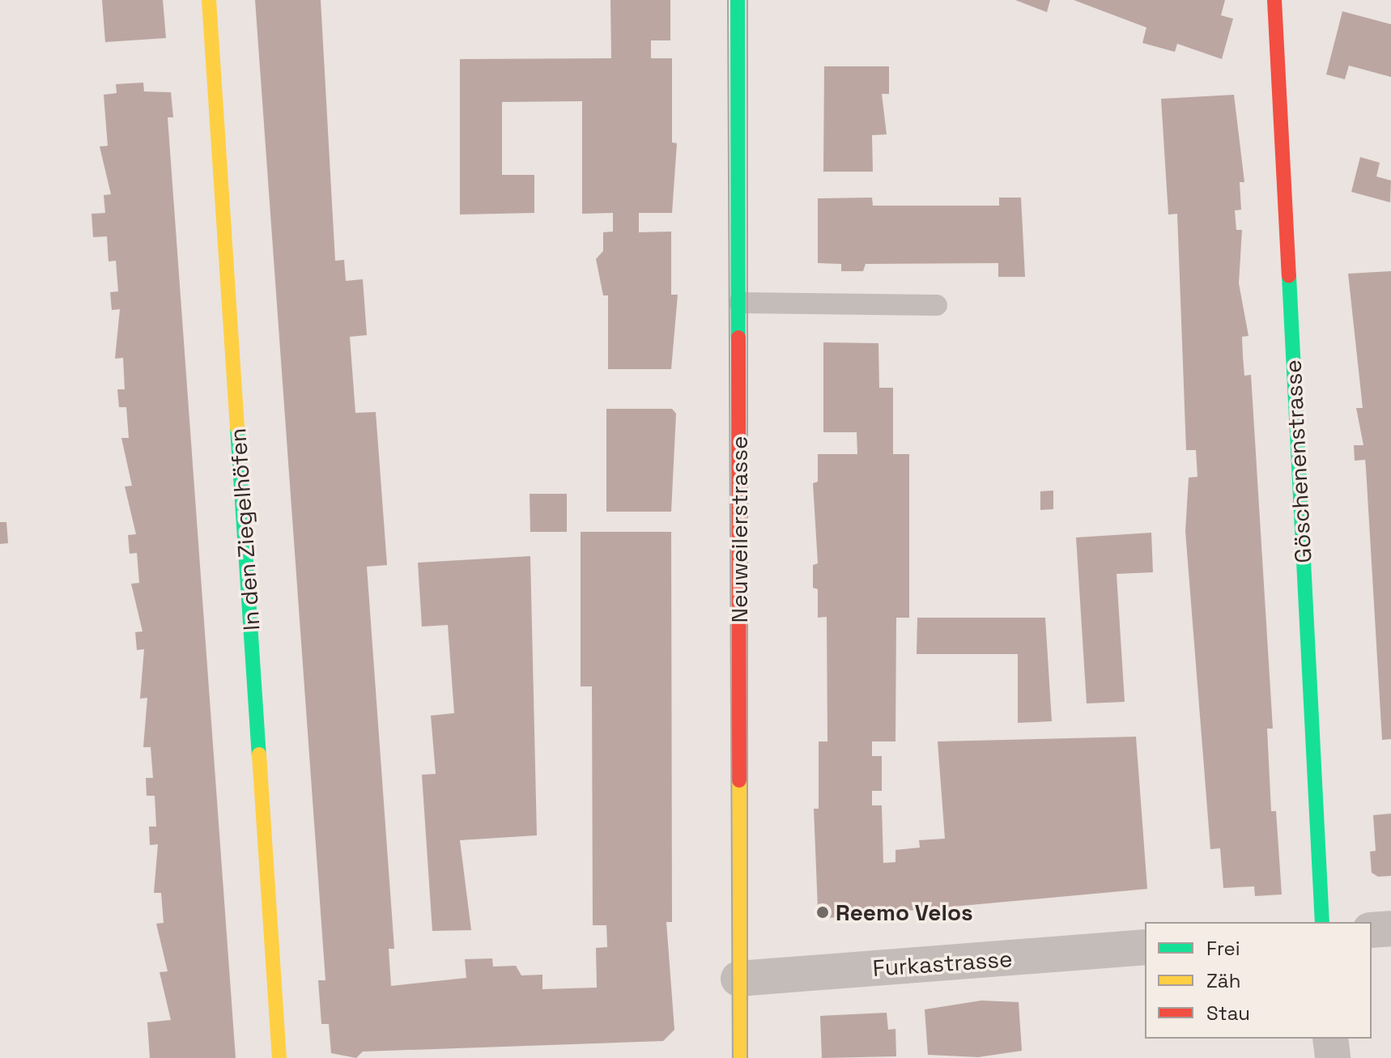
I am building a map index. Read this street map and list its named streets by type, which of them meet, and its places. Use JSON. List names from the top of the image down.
{
  "streets": {
    "street": [
      "Göschenenstrasse",
      "In den Ziegelhöfen",
      "Neuweilerstrasse",
      "Furkastrasse"
    ]
  },
  "crossings": [
    ["Neuweilerstrasse", "Furkastrasse"]
  ],
  "places": ["Reemo Velos"],
  "legend": ["Frei", "Zäh", "Stau"]
}
